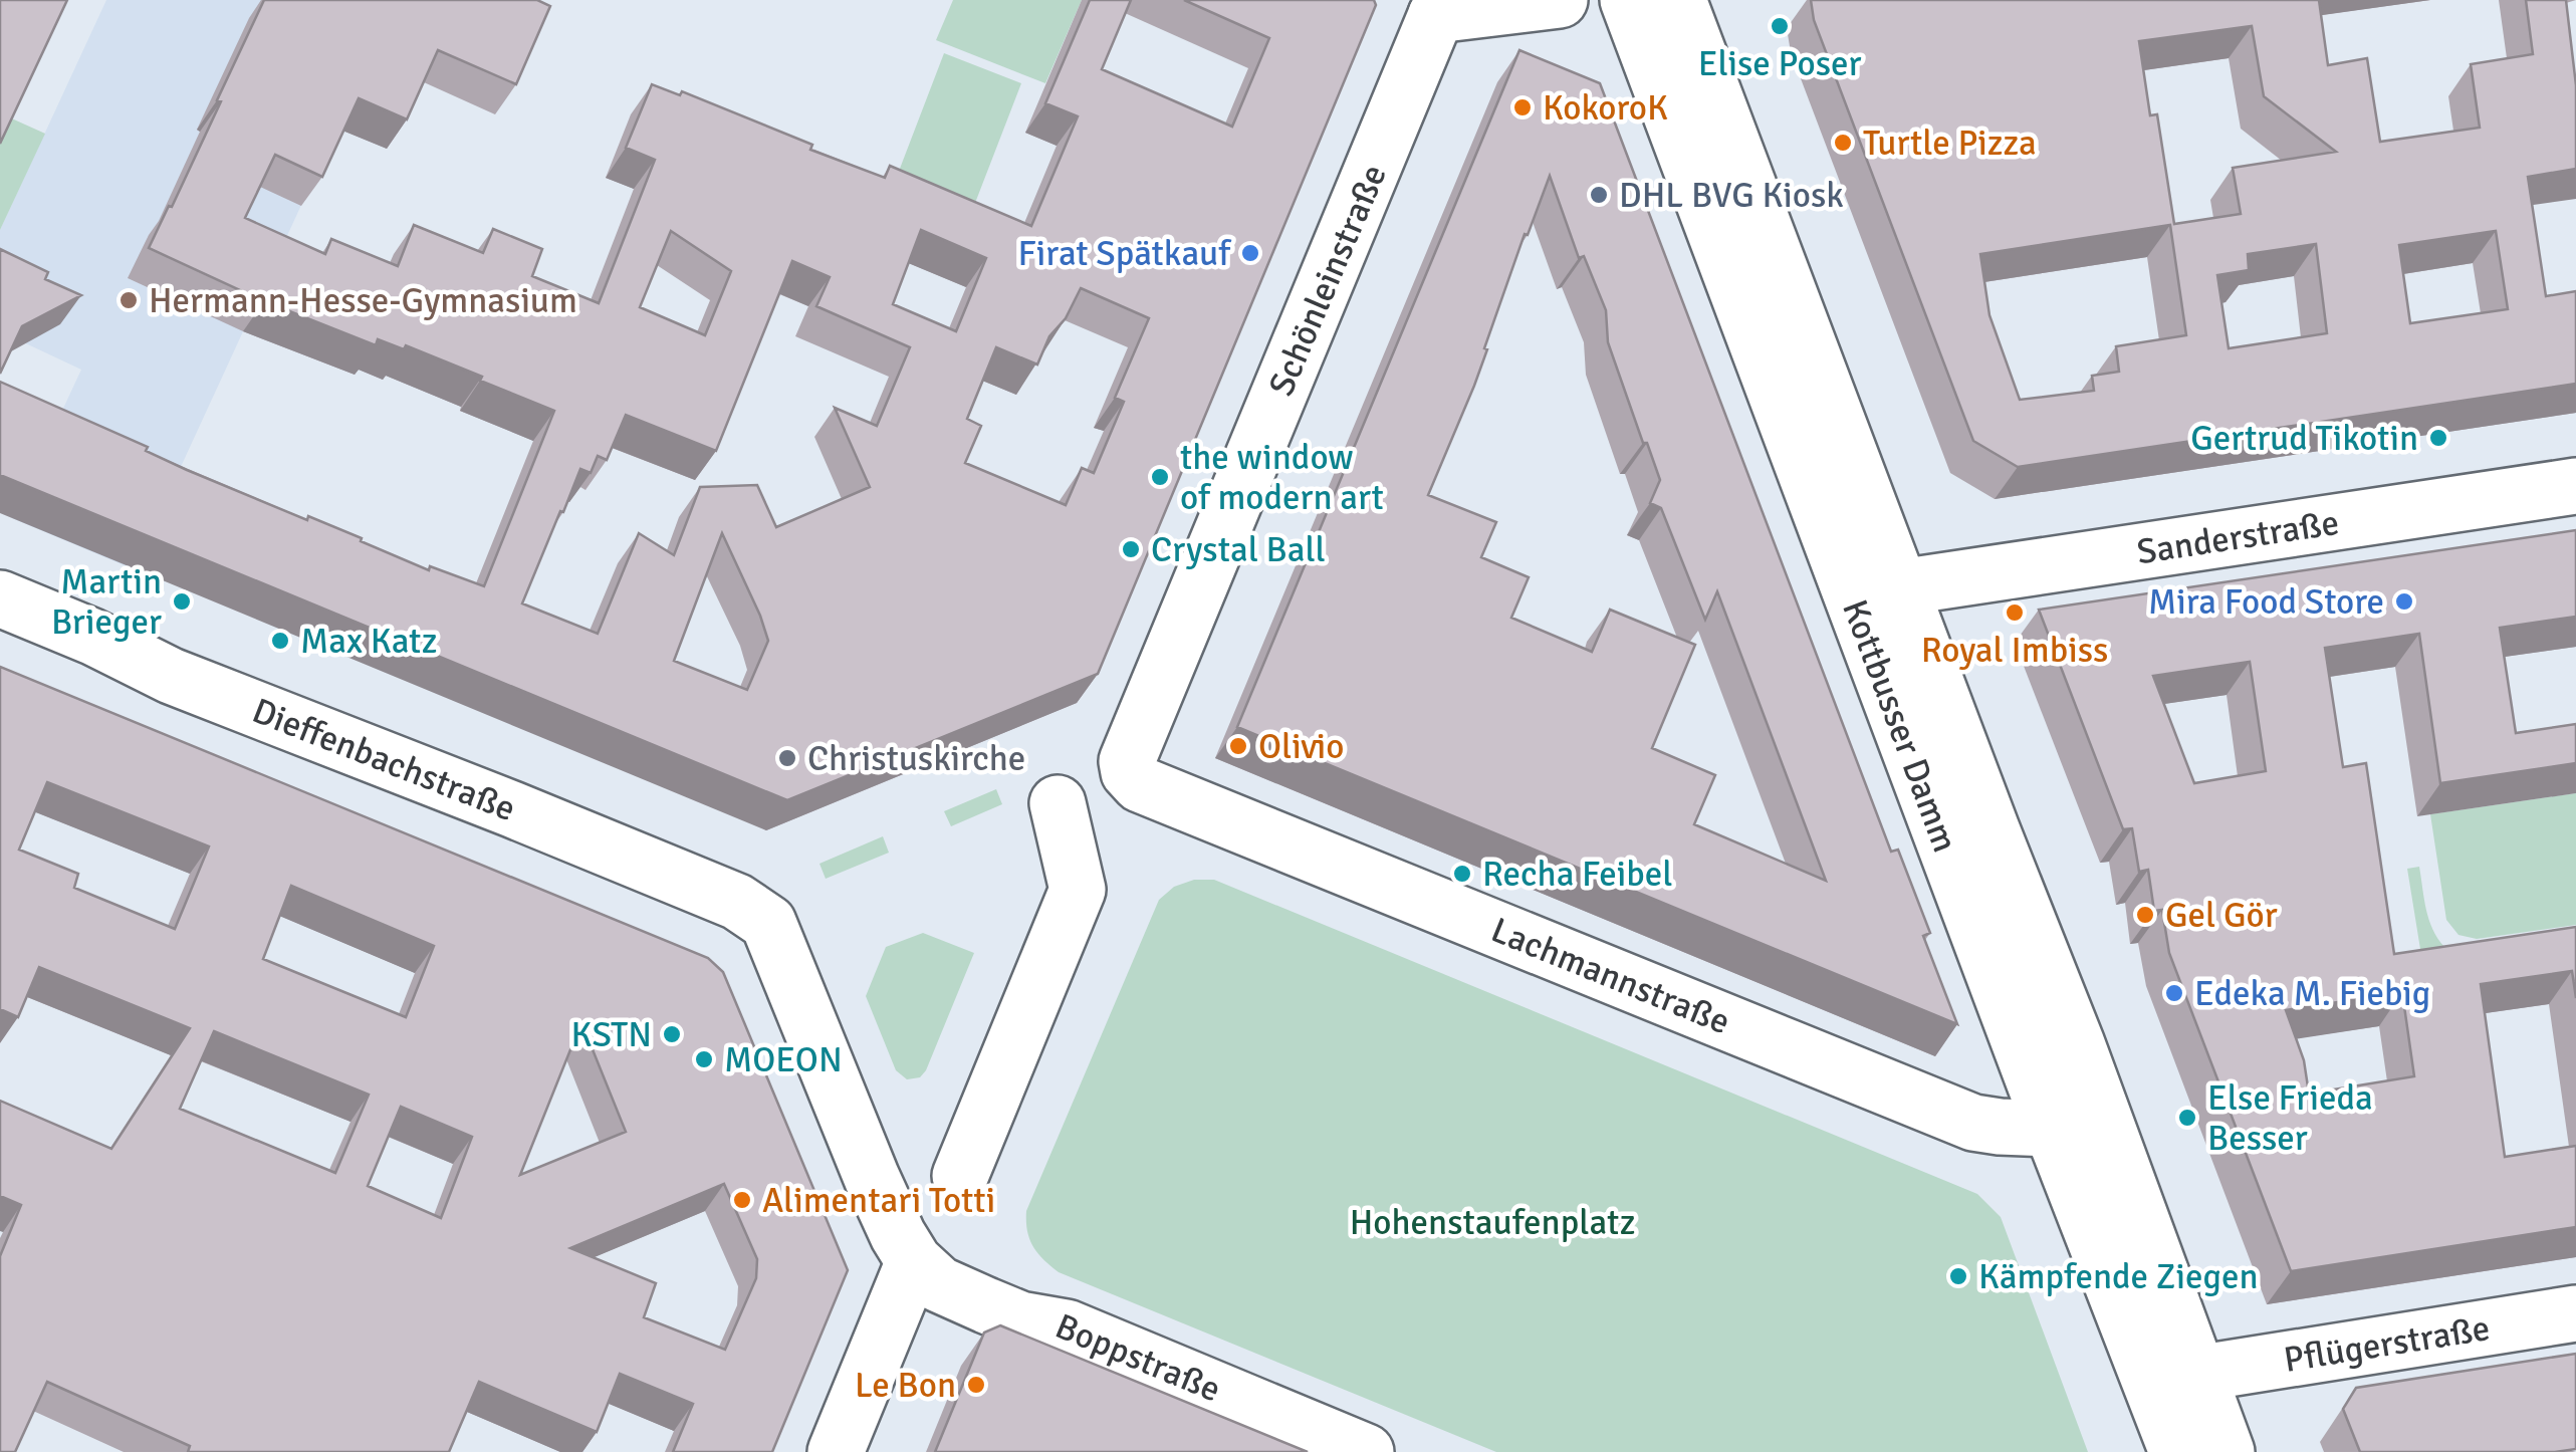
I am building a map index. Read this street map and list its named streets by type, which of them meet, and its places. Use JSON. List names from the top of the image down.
{
  "streets": {
    "street": [
      "Schönleinstraße",
      "Sanderstraße",
      "Kottbusser Damm",
      "Dieffenbachstraße",
      "Lachmannstraße",
      "Pflügerstraße",
      "Boppstraße"
    ]
  },
  "crossings": [
    ["Schönleinstraße", "Lachmannstraße"],
    ["Sanderstraße", "Kottbusser Damm"],
    ["Kottbusser Damm", "Lachmannstraße"],
    ["Kottbusser Damm", "Pflügerstraße"],
    ["Dieffenbachstraße", "Boppstraße"]
  ],
  "parks": ["Hohenstaufenplatz"],
  "places": [
    "Elise Poser",
    "KokoroK",
    "Turtle Pizza",
    "DHL BVG Kiosk",
    "Firat Spätkauf",
    "Hermann-Hesse-Gymnasium",
    "Gertrud Tikotin",
    "the window of modern art",
    "Crystal Ball",
    "Martin Brieger",
    "Mira Food Store",
    "Royal Imbiss",
    "Max Katz",
    "Olivio",
    "Christuskirche",
    "Recha Feibel",
    "Gel Gör",
    "Edeka M. Fiebig",
    "KSTN",
    "MOEON",
    "Else Frieda Besser",
    "Alimentari Totti",
    "Kämpfende Ziegen",
    "Le Bon"
  ]
}
